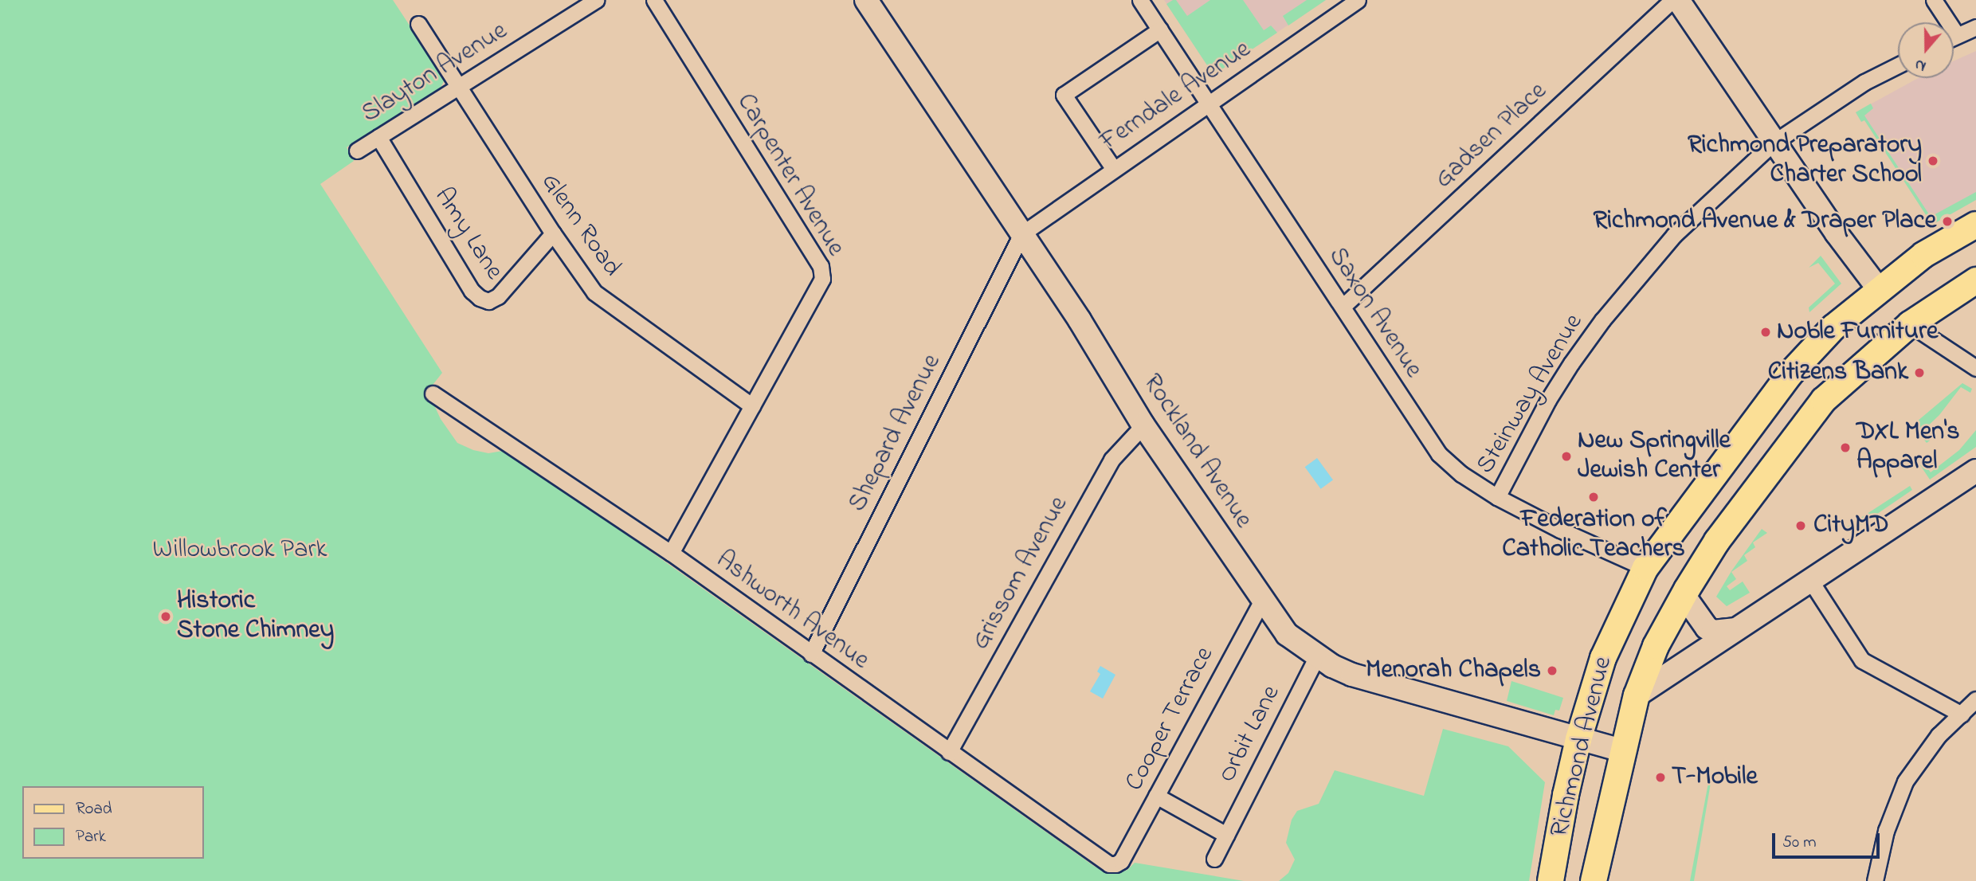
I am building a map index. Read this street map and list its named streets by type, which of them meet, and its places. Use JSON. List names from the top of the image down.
{
  "streets": {
    "main road": ["Richmond Avenue"],
    "street": [
      "Slayton Avenue",
      "Ferndale Avenue",
      "Gadsen Place",
      "Carpenter Avenue",
      "Glenn Road",
      "Amy Lane",
      "Saxon Avenue",
      "Steinway Avenue",
      "Shepard Avenue",
      "Rockland Avenue",
      "Grissom Avenue",
      "Ashworth Avenue",
      "Cooper Terrace",
      "Orbit Lane"
    ]
  },
  "crossings": [
    ["Slayton Avenue", "Glenn Road"],
    ["Slayton Avenue", "Amy Lane"],
    ["Ferndale Avenue", "Saxon Avenue"],
    ["Ferndale Avenue", "Shepard Avenue"],
    ["Ferndale Avenue", "Rockland Avenue"],
    ["Gadsen Place", "Saxon Avenue"],
    ["Carpenter Avenue", "Glenn Road"],
    ["Carpenter Avenue", "Ashworth Avenue"],
    ["Glenn Road", "Amy Lane"],
    ["Saxon Avenue", "Steinway Avenue"],
    ["Saxon Avenue", "Richmond Avenue"],
    ["Shepard Avenue", "Rockland Avenue"],
    ["Shepard Avenue", "Ashworth Avenue"],
    ["Rockland Avenue", "Grissom Avenue"],
    ["Rockland Avenue", "Cooper Terrace"],
    ["Rockland Avenue", "Orbit Lane"],
    ["Rockland Avenue", "Richmond Avenue"],
    ["Grissom Avenue", "Ashworth Avenue"],
    ["Ashworth Avenue", "Cooper Terrace"]
  ],
  "parks": ["Willowbrook Park"],
  "places": [
    "Richmond Preparatory Charter School",
    "Richmond Avenue & Draper Place",
    "Noble Furniture",
    "Citizens Bank",
    "DXL Men's Apparel",
    "New Springville Jewish Center",
    "Federation of Catholic Teachers",
    "CityMD",
    "Historic Stone Chimney",
    "Menorah Chapels",
    "T-Mobile"
  ],
  "legend": ["Road", "Park"],
  "scale_bar": "50 m",
  "north": "bottom"
}
